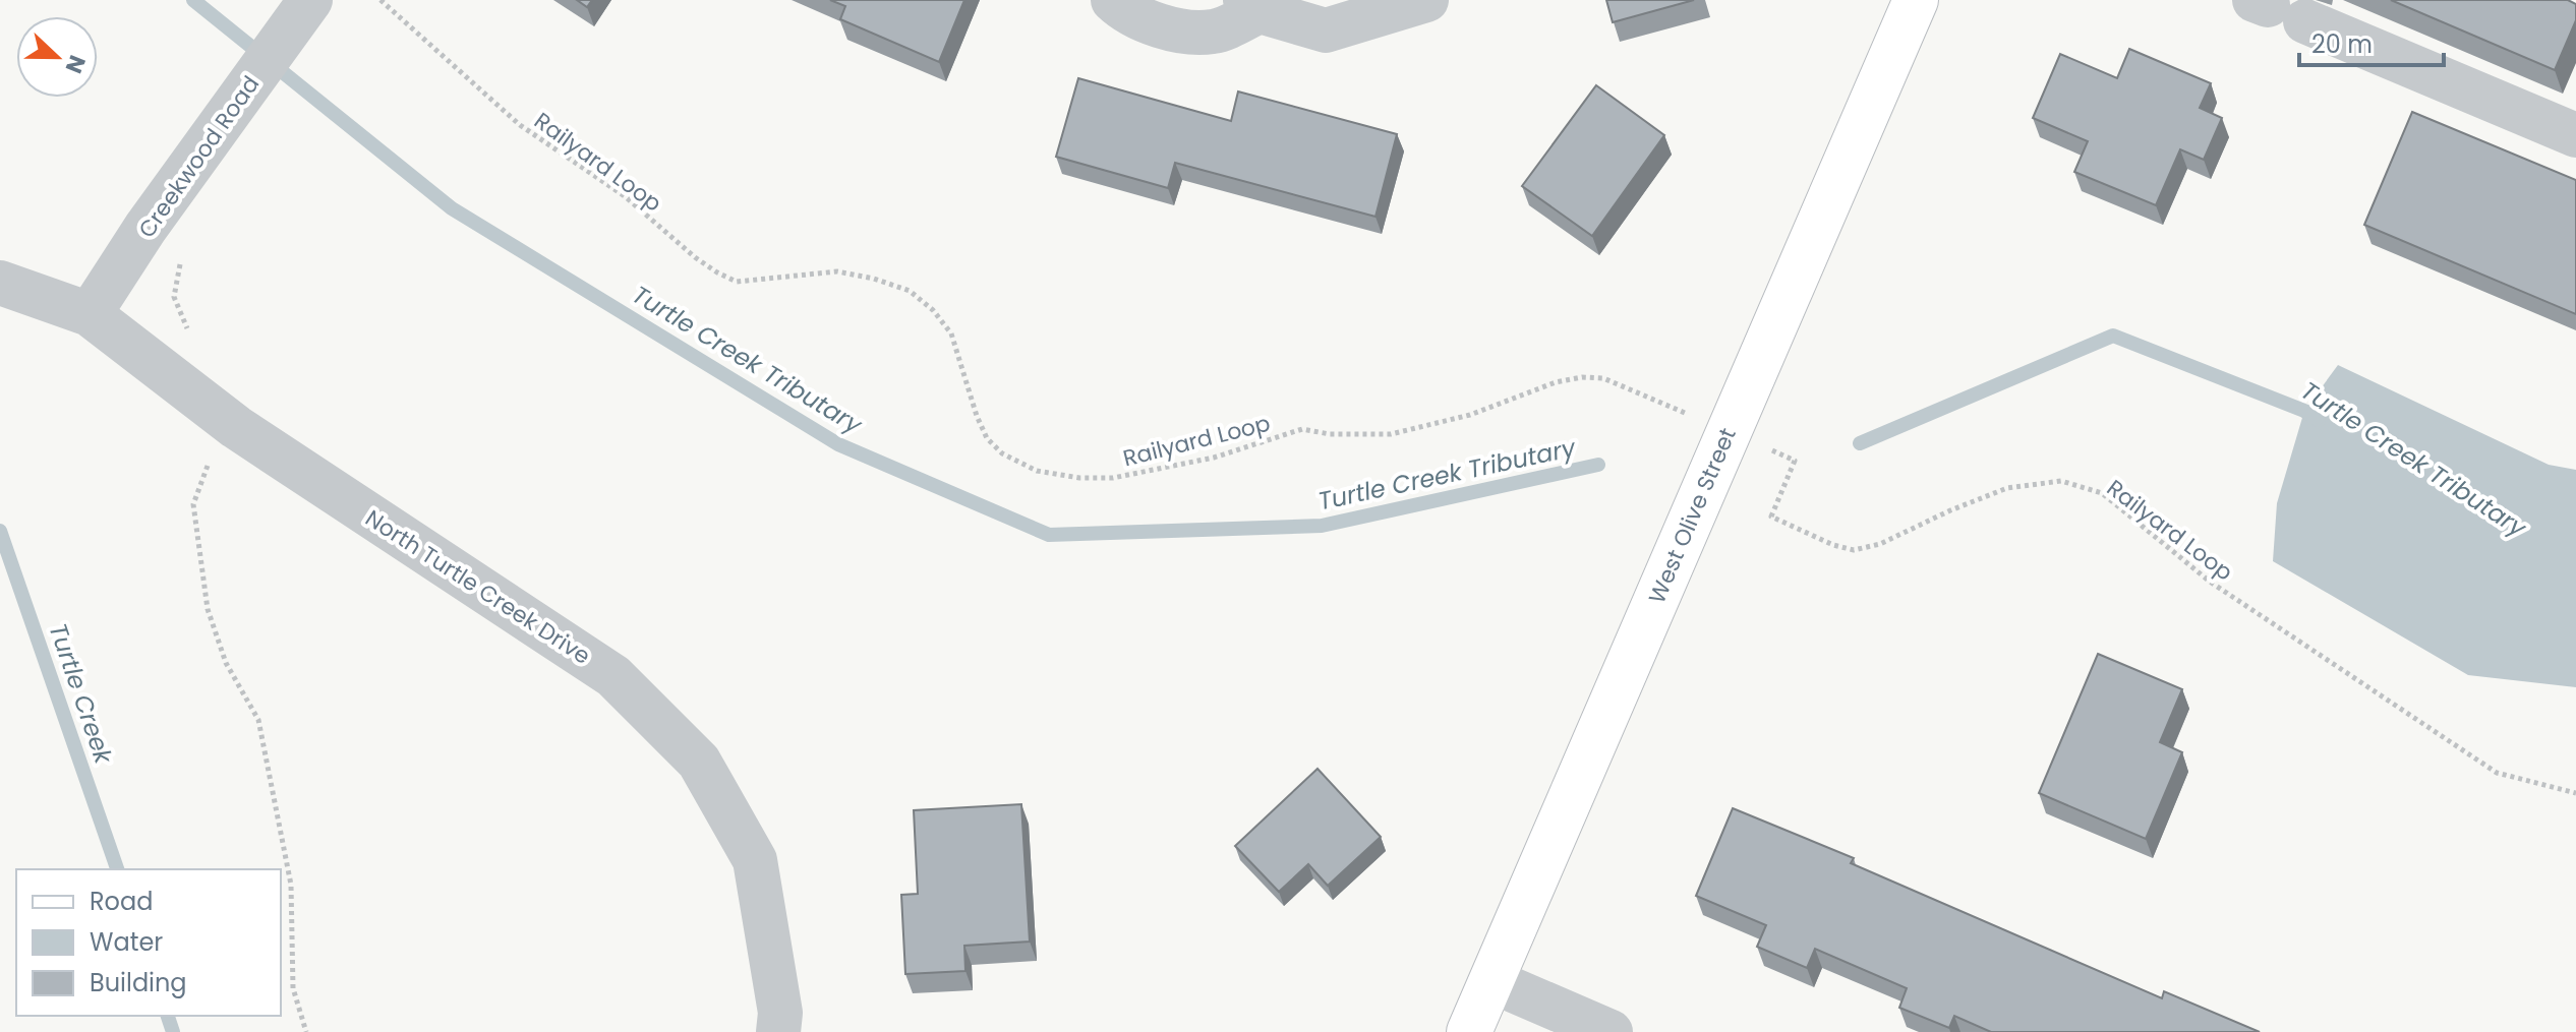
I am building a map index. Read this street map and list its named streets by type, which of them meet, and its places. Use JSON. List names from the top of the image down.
{
  "streets": {
    "main road": ["West Olive Street"],
    "street": ["Creekwood Road", "North Turtle Creek Drive"],
    "path": ["Railyard Loop"]
  },
  "crossings": [
    ["Creekwood Road", "North Turtle Creek Drive"]
  ],
  "water": ["Turtle Creek Tributary", "Turtle Creek"],
  "legend": ["Road", "Water", "Building"],
  "scale_bar": "20 m",
  "north": "right"
}
